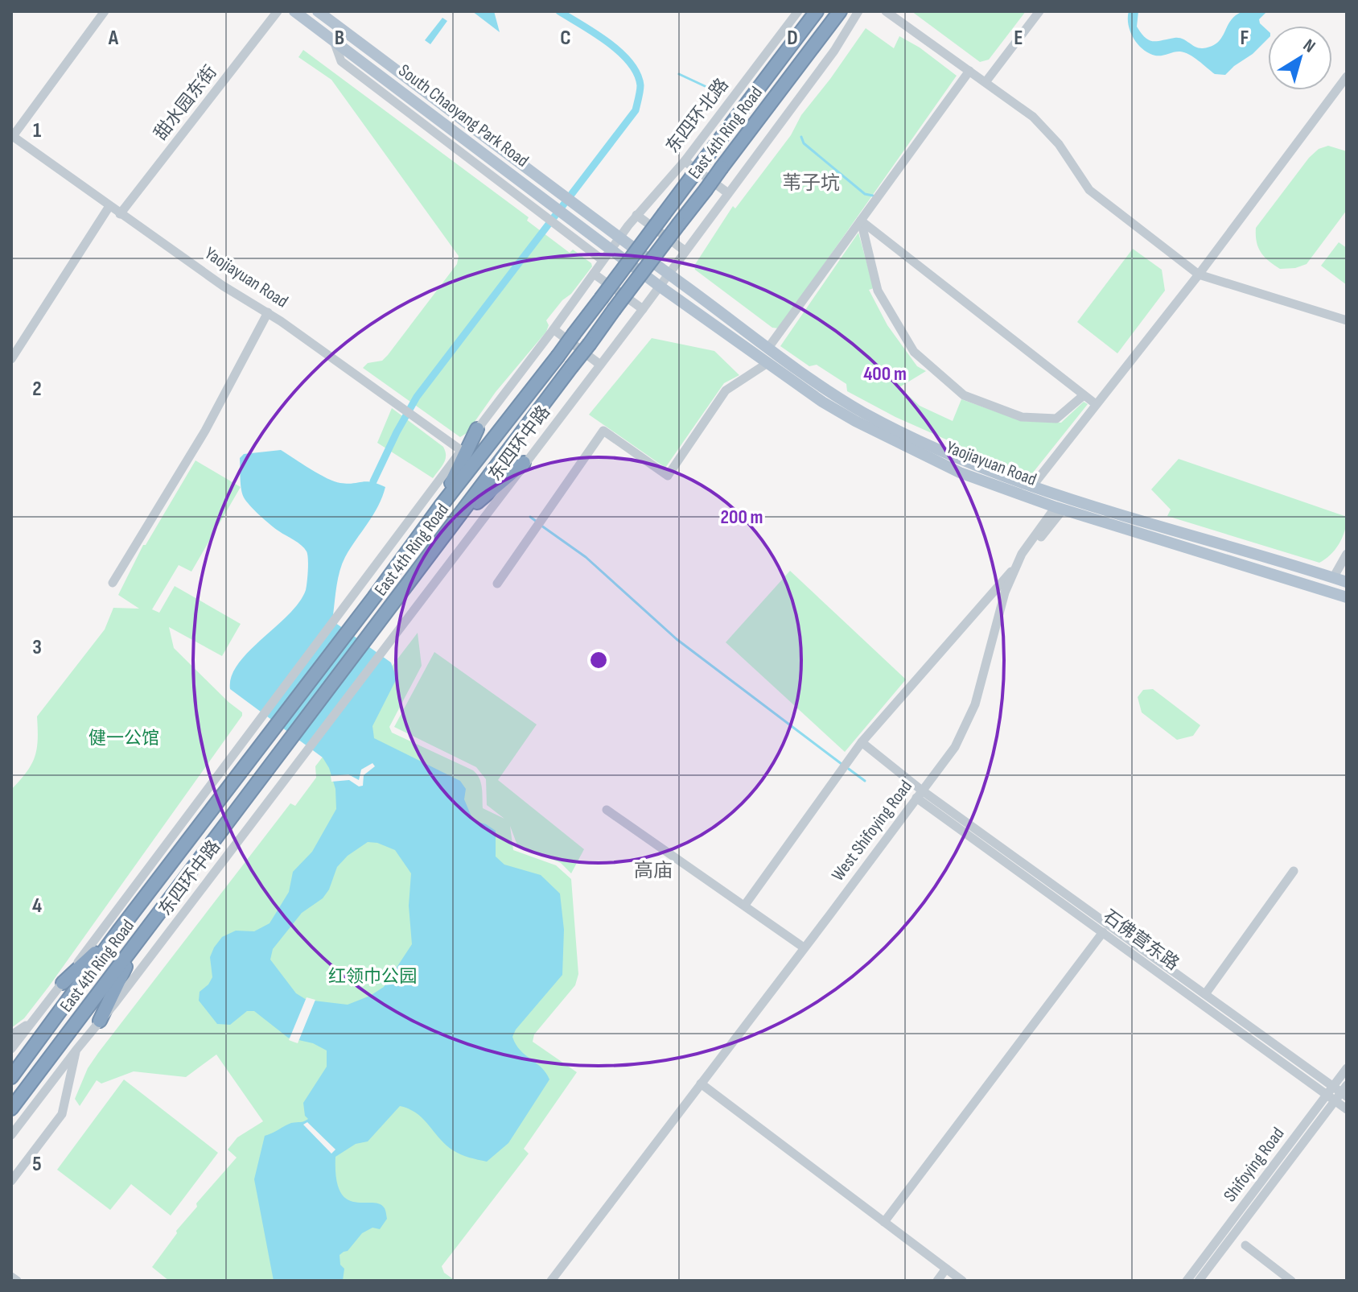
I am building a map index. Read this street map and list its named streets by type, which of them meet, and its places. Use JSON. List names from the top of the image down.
{
  "streets": {
    "highway": ["East 4th Ring Road"],
    "main road": ["South Chaoyang Park Road", "Yaojiayuan Road"],
    "street": [
      "甜水园东街",
      "东四环北路",
      "东四环中路",
      "West Shifoying Road",
      "石佛营东路",
      "Shifoying Road"
    ]
  },
  "crossings": [
    ["甜水园东街", "Yaojiayuan Road"],
    ["South Chaoyang Park Road", "东四环北路"],
    ["South Chaoyang Park Road", "Yaojiayuan Road"],
    ["South Chaoyang Park Road", "东四环中路"],
    ["Yaojiayuan Road", "东四环中路"],
    ["West Shifoying Road", "石佛营东路"],
    ["石佛营东路", "Shifoying Road"]
  ],
  "districts": ["苇子坑", "高庙"],
  "parks": ["健一公馆", "红领巾公园"],
  "north": "top right",
  "grid": {
    "columns": [
      "A",
      "B",
      "C",
      "D",
      "E",
      "F"
    ],
    "rows": [
      "1",
      "2",
      "3",
      "4",
      "5"
    ]
  },
  "rings": ["400 m", "200 m"]
}
